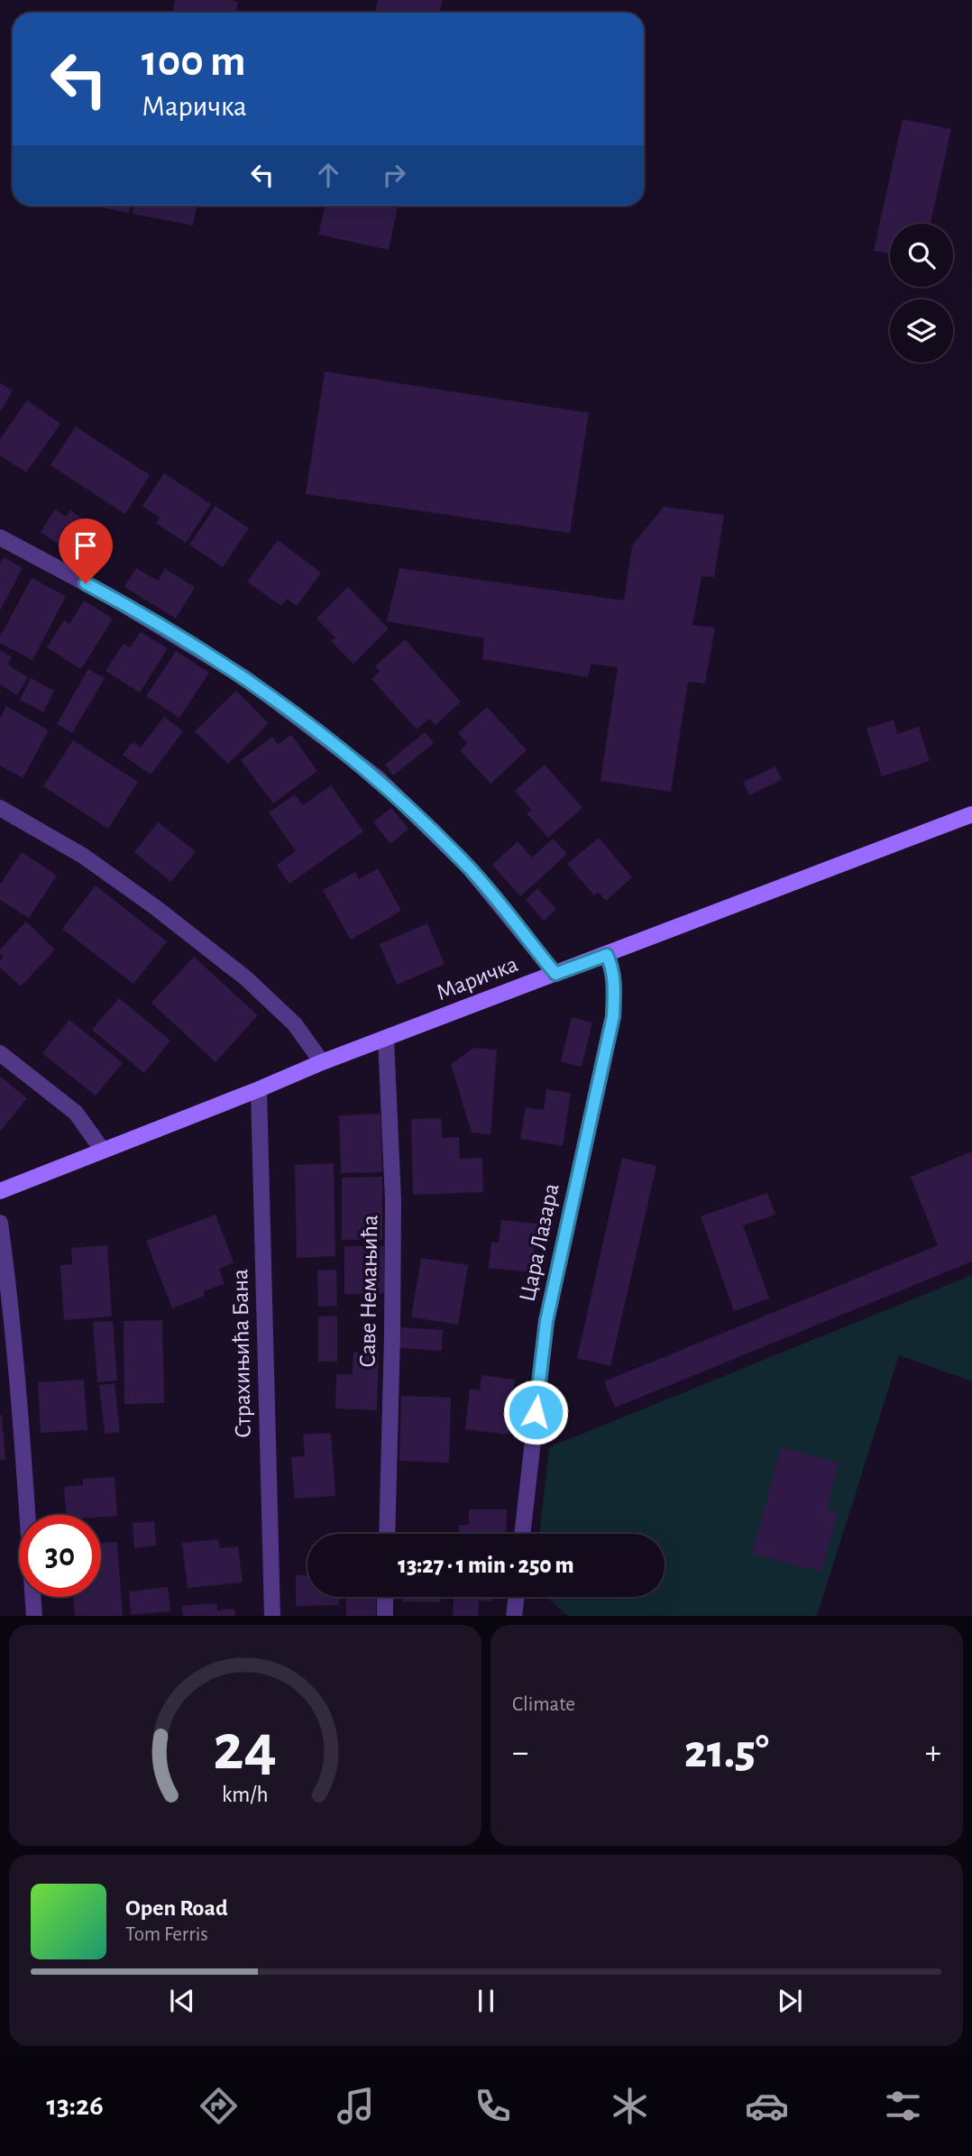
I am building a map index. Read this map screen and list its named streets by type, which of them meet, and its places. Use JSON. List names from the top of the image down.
{
  "streets": {
    "street": [
      "Маричка",
      "Цара Лазара",
      "Саве Немањића",
      "Страхињића Бана"
    ]
  },
  "crossings": [
    ["Маричка", "Цара Лазара"],
    ["Маричка", "Саве Немањића"],
    ["Маричка", "Страхињића Бана"]
  ],
  "page": {
    "turn": ["100 m", "Маричка"],
    "limit": "30",
    "trip": "13:27 · 1 min · 250 m",
    "tile": "Climate",
    "heat": ["−", "21.5°", "+"],
    "song": ["Open Road", "Tom Ferris"],
    "tabs": "13:26",
    "gauge": ["24", "km/h"]
  }
}
